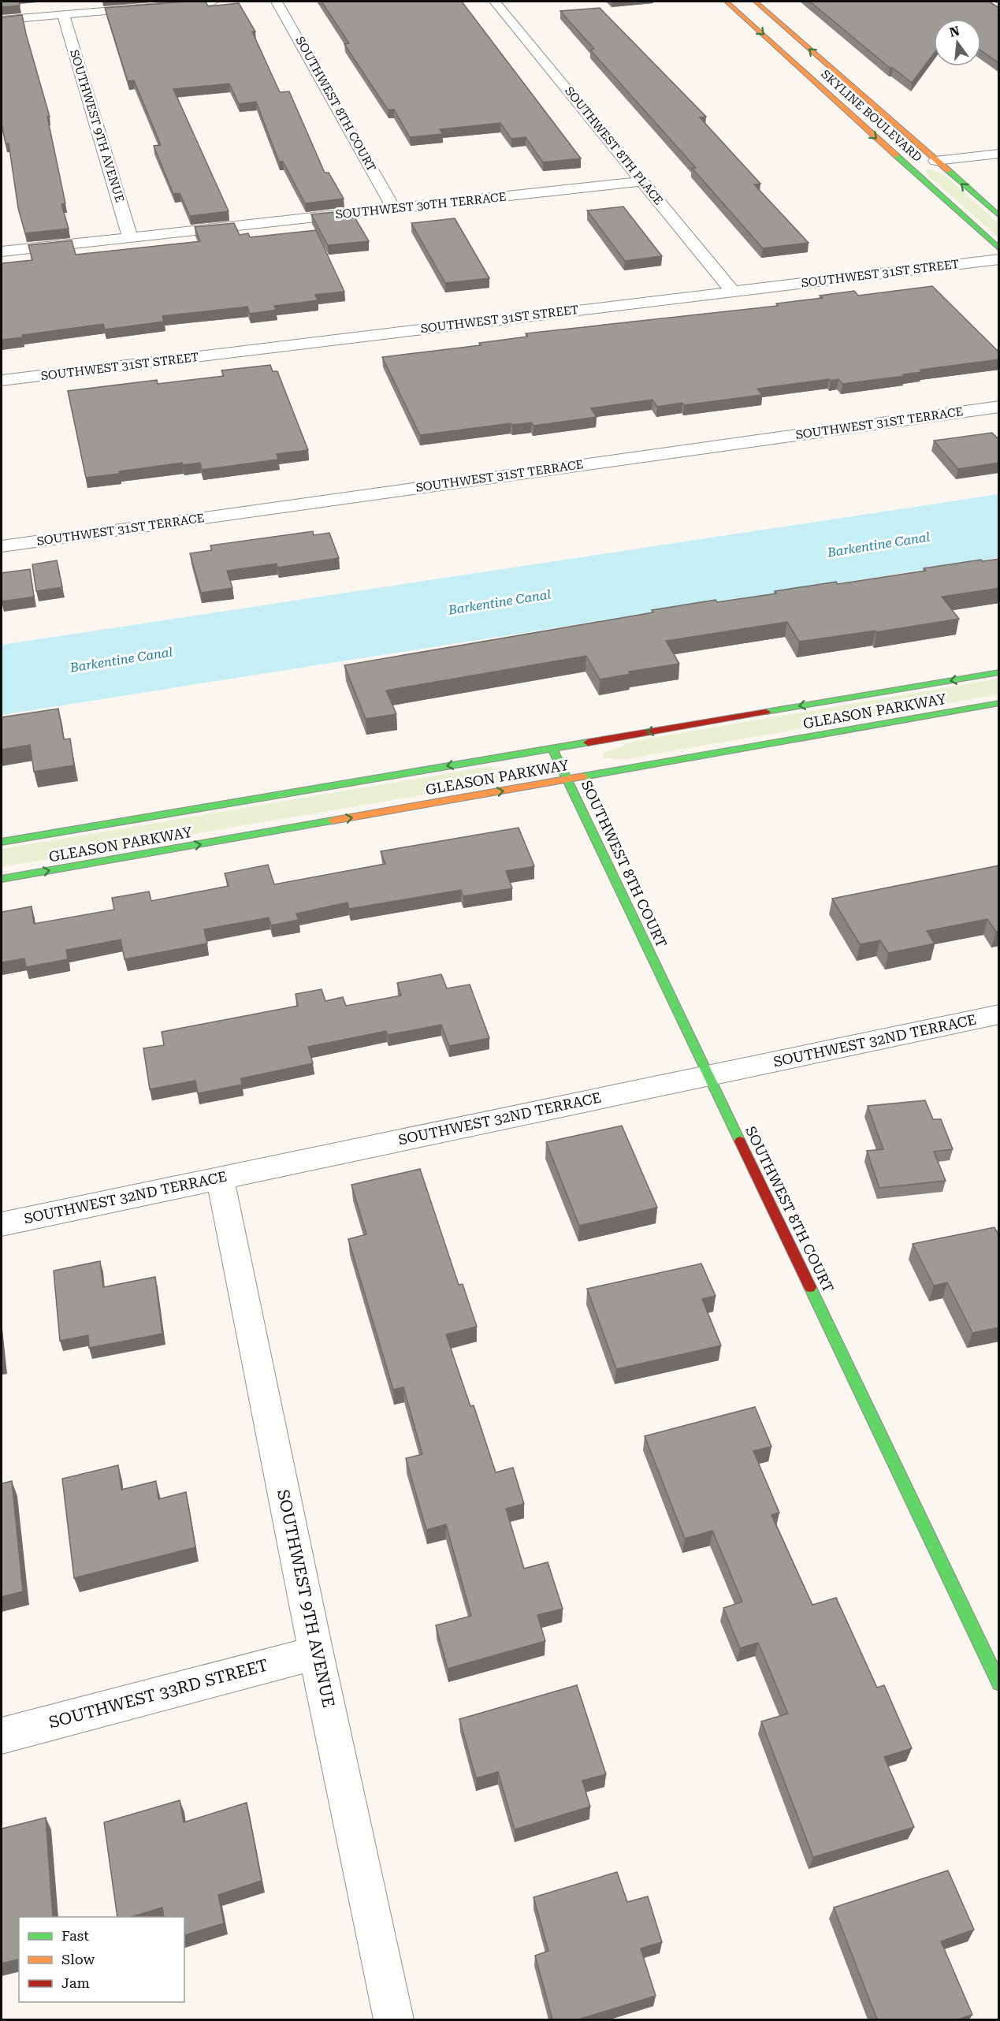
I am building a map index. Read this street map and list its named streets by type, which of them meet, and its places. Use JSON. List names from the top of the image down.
{
  "streets": {
    "street": [
      "SOUTHWEST 8TH COURT",
      "SKYLINE BOULEVARD",
      "SOUTHWEST 9TH AVENUE",
      "SOUTHWEST 8TH PLACE",
      "SOUTHWEST 30TH TERRACE",
      "SOUTHWEST 31ST STREET",
      "SOUTHWEST 31ST TERRACE",
      "GLEASON PARKWAY",
      "SOUTHWEST 32ND TERRACE",
      "SOUTHWEST 33RD STREET"
    ]
  },
  "crossings": [
    ["SOUTHWEST 8TH COURT", "SOUTHWEST 30TH TERRACE"],
    ["SOUTHWEST 8TH COURT", "GLEASON PARKWAY"],
    ["SOUTHWEST 8TH COURT", "SOUTHWEST 32ND TERRACE"],
    ["SOUTHWEST 9TH AVENUE", "SOUTHWEST 30TH TERRACE"],
    ["SOUTHWEST 9TH AVENUE", "SOUTHWEST 32ND TERRACE"],
    ["SOUTHWEST 9TH AVENUE", "SOUTHWEST 33RD STREET"],
    ["SOUTHWEST 8TH PLACE", "SOUTHWEST 30TH TERRACE"],
    ["SOUTHWEST 8TH PLACE", "SOUTHWEST 31ST STREET"]
  ],
  "water": ["Barkentine Canal"],
  "legend": ["Fast", "Slow", "Jam"],
  "north": "top"
}
